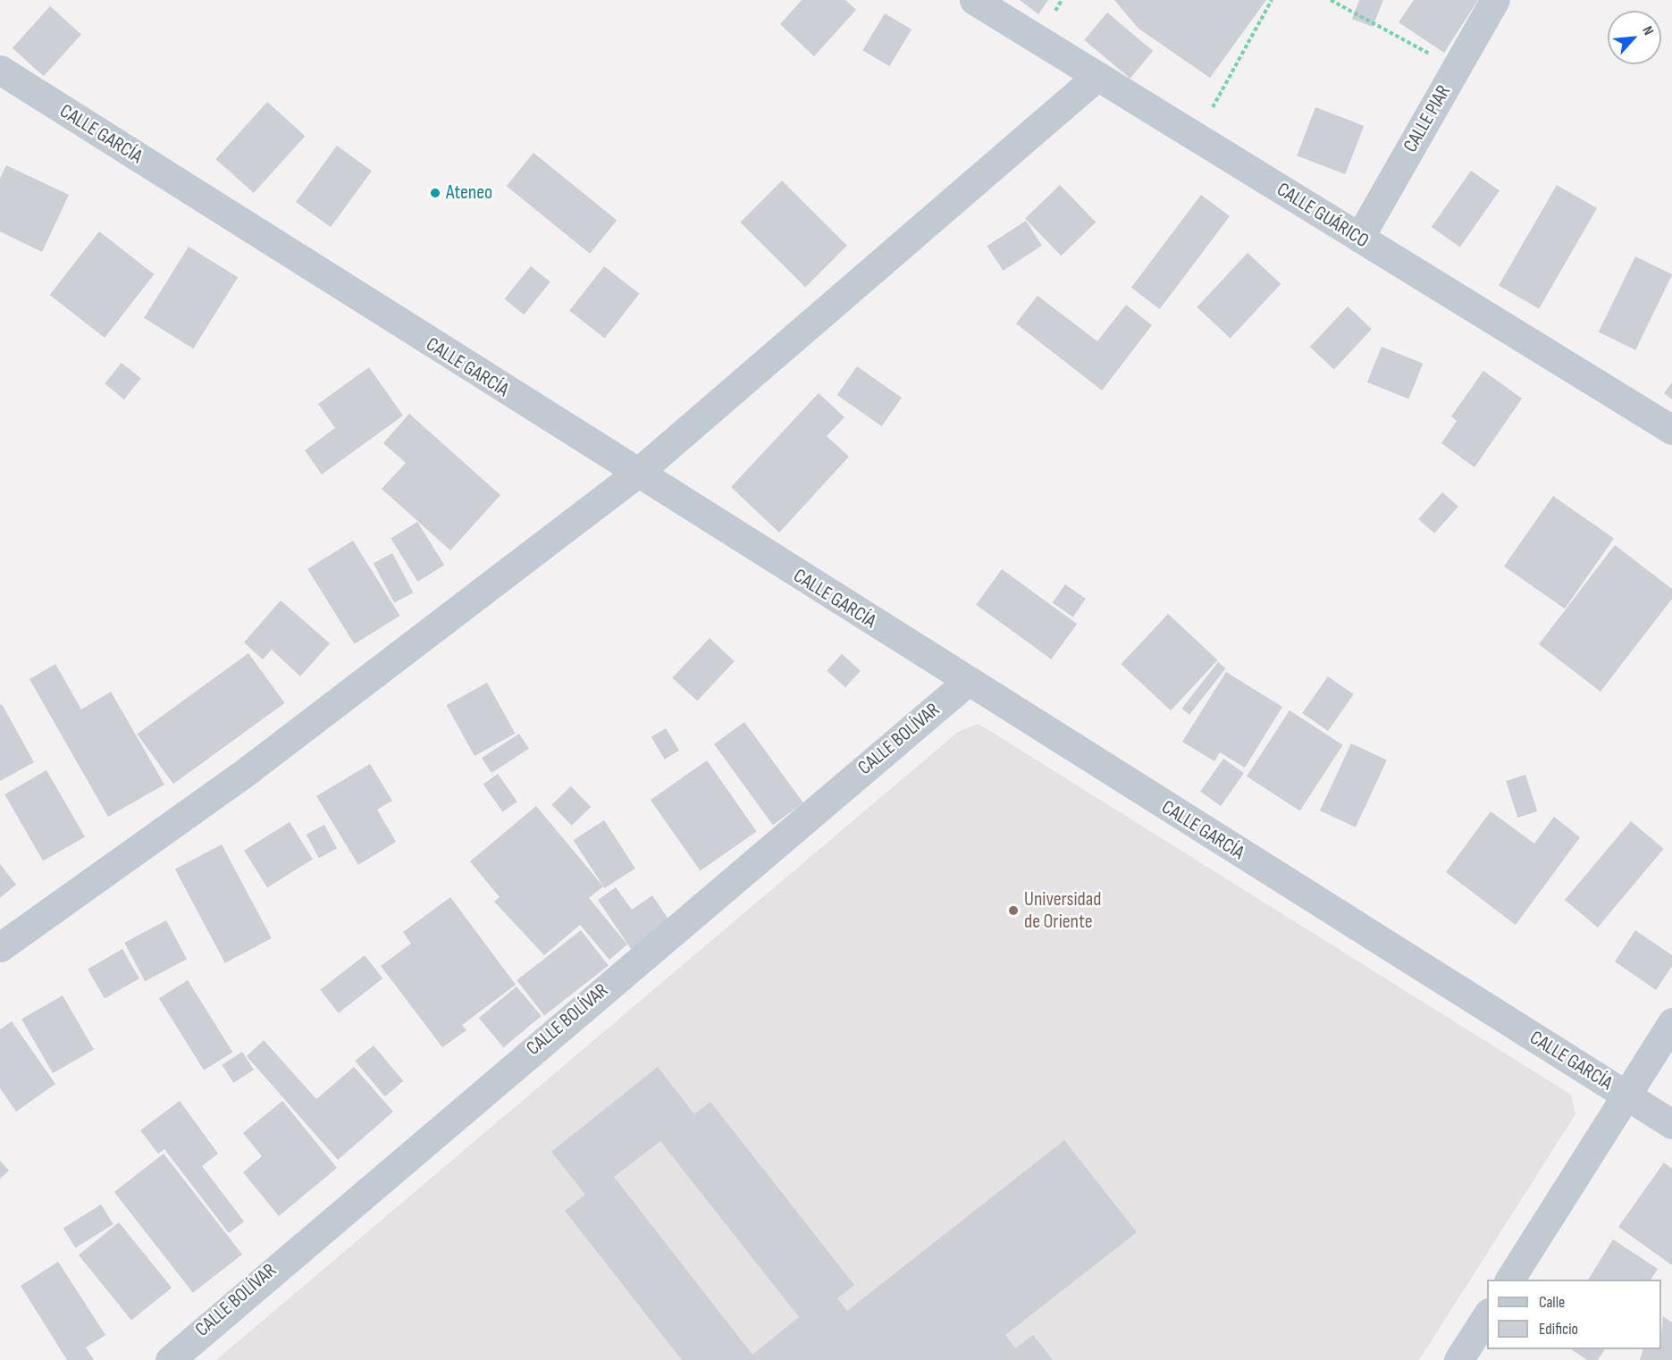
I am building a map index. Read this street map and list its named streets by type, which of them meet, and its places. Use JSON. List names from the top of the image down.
{
  "streets": {
    "street": [
      "CALLE PIAR",
      "CALLE GARCÍA",
      "CALLE GUÁRICO",
      "CALLE BOLÍVAR"
    ]
  },
  "crossings": [
    ["CALLE PIAR", "CALLE GUÁRICO"],
    ["CALLE GARCÍA", "CALLE BOLÍVAR"]
  ],
  "places": ["Ateneo", "Universidad de Oriente"],
  "legend": ["Calle", "Edificio"],
  "north": "top right"
}
